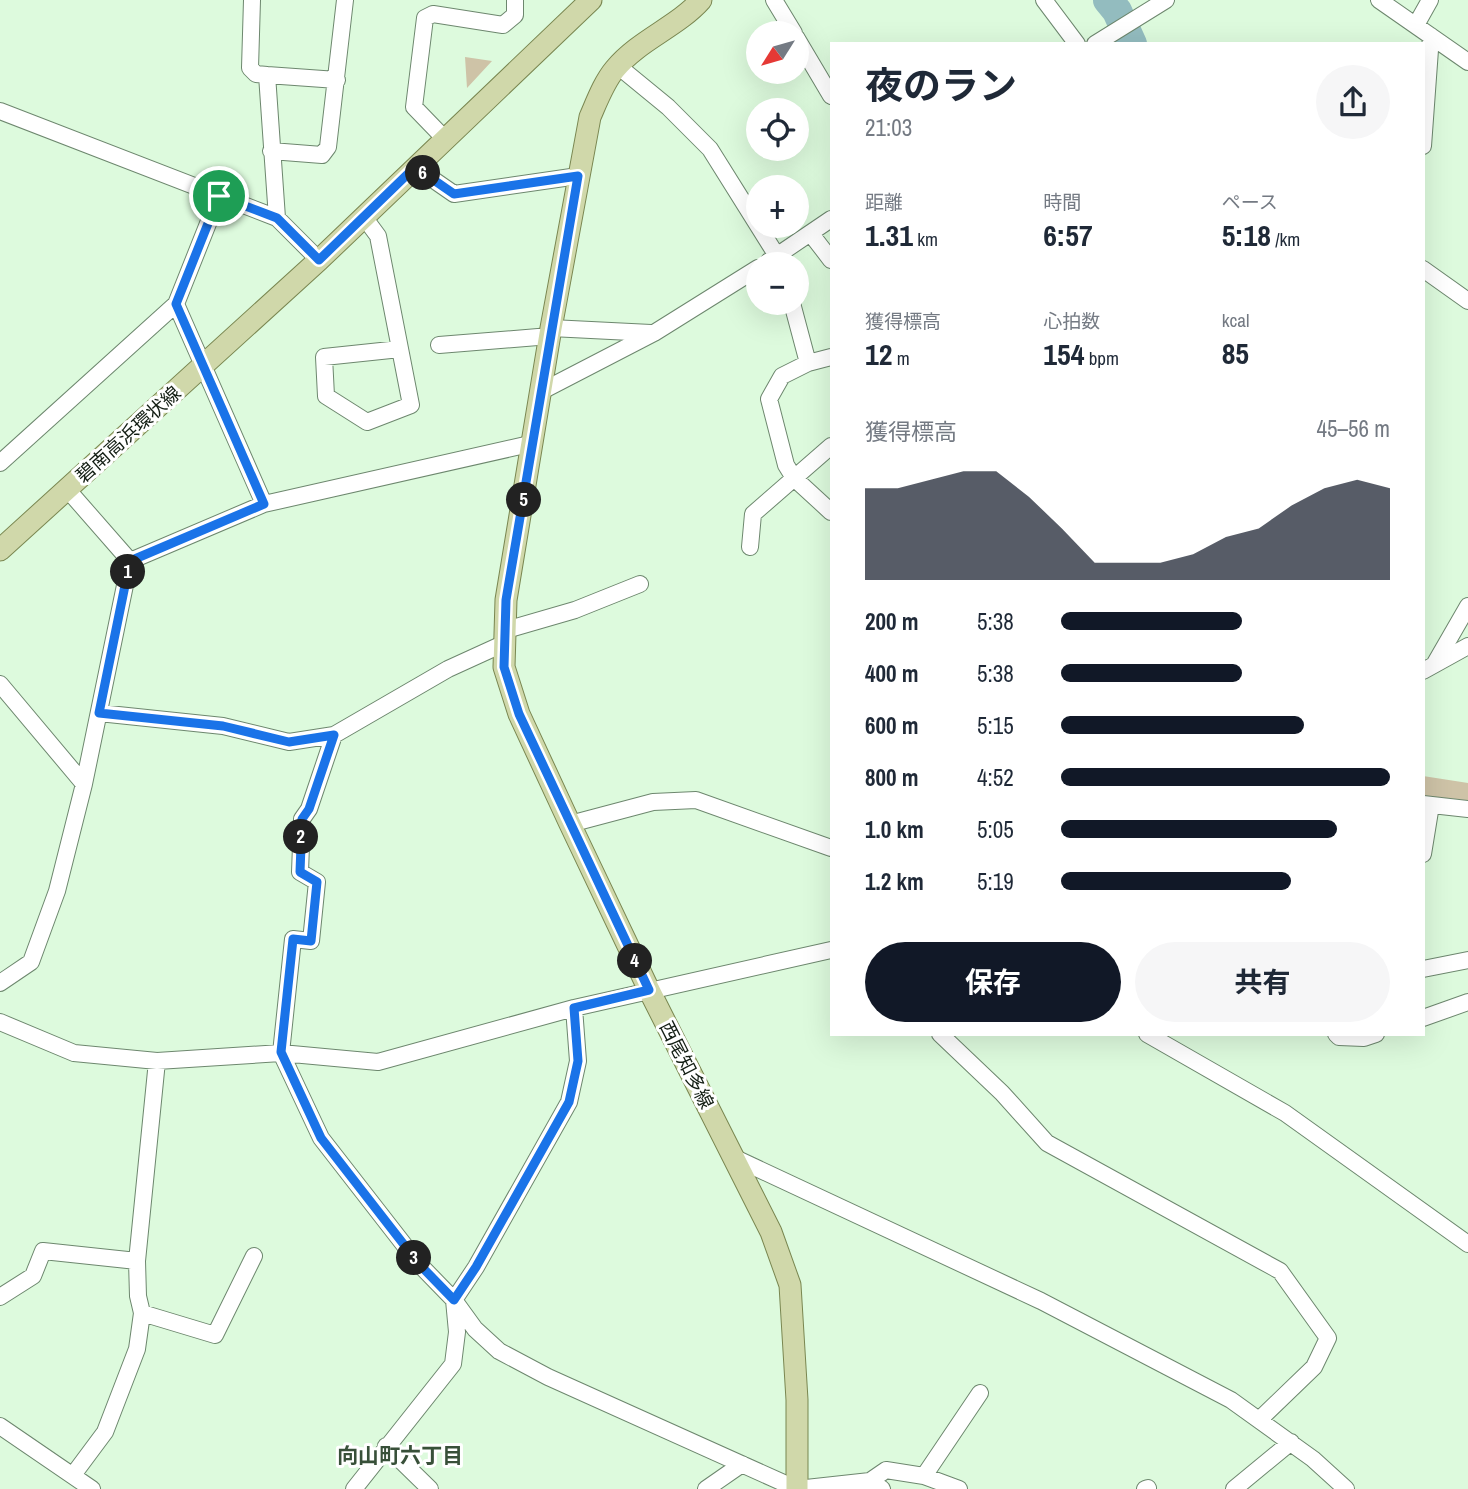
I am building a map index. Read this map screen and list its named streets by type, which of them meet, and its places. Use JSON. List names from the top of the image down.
{
  "streets": {
    "main road": ["碧南高浜環状線", "西尾知多線"]
  },
  "districts": ["向山町六丁目"],
  "north": "bottom left",
  "page": {
    "map_buttons": ["+", "−"],
    "heading": ["夜のラン", "21:03"],
    "pins": [
      "6",
      "5",
      "1",
      "2",
      "4",
      "3"
    ],
    "stats": [
      ["距離", "1.31 km"],
      ["時間", "6:57"],
      ["ペース", "5:18 /km"],
      ["獲得標高", "12 m"],
      ["心拍数", "154 bpm"],
      ["kcal", "85"]
    ],
    "chart": ["獲得標高", "45–56 m"],
    "list": [
      {
        "name": "200 m",
        "note": "5:38"
      },
      {
        "name": "400 m",
        "note": "5:38"
      },
      {
        "name": "600 m",
        "note": "5:15"
      },
      {
        "name": "800 m",
        "note": "4:52"
      },
      {
        "name": "1.0 km",
        "note": "5:05"
      },
      {
        "name": "1.2 km",
        "note": "5:19"
      }
    ],
    "buttons": ["保存", "共有"]
  }
}
